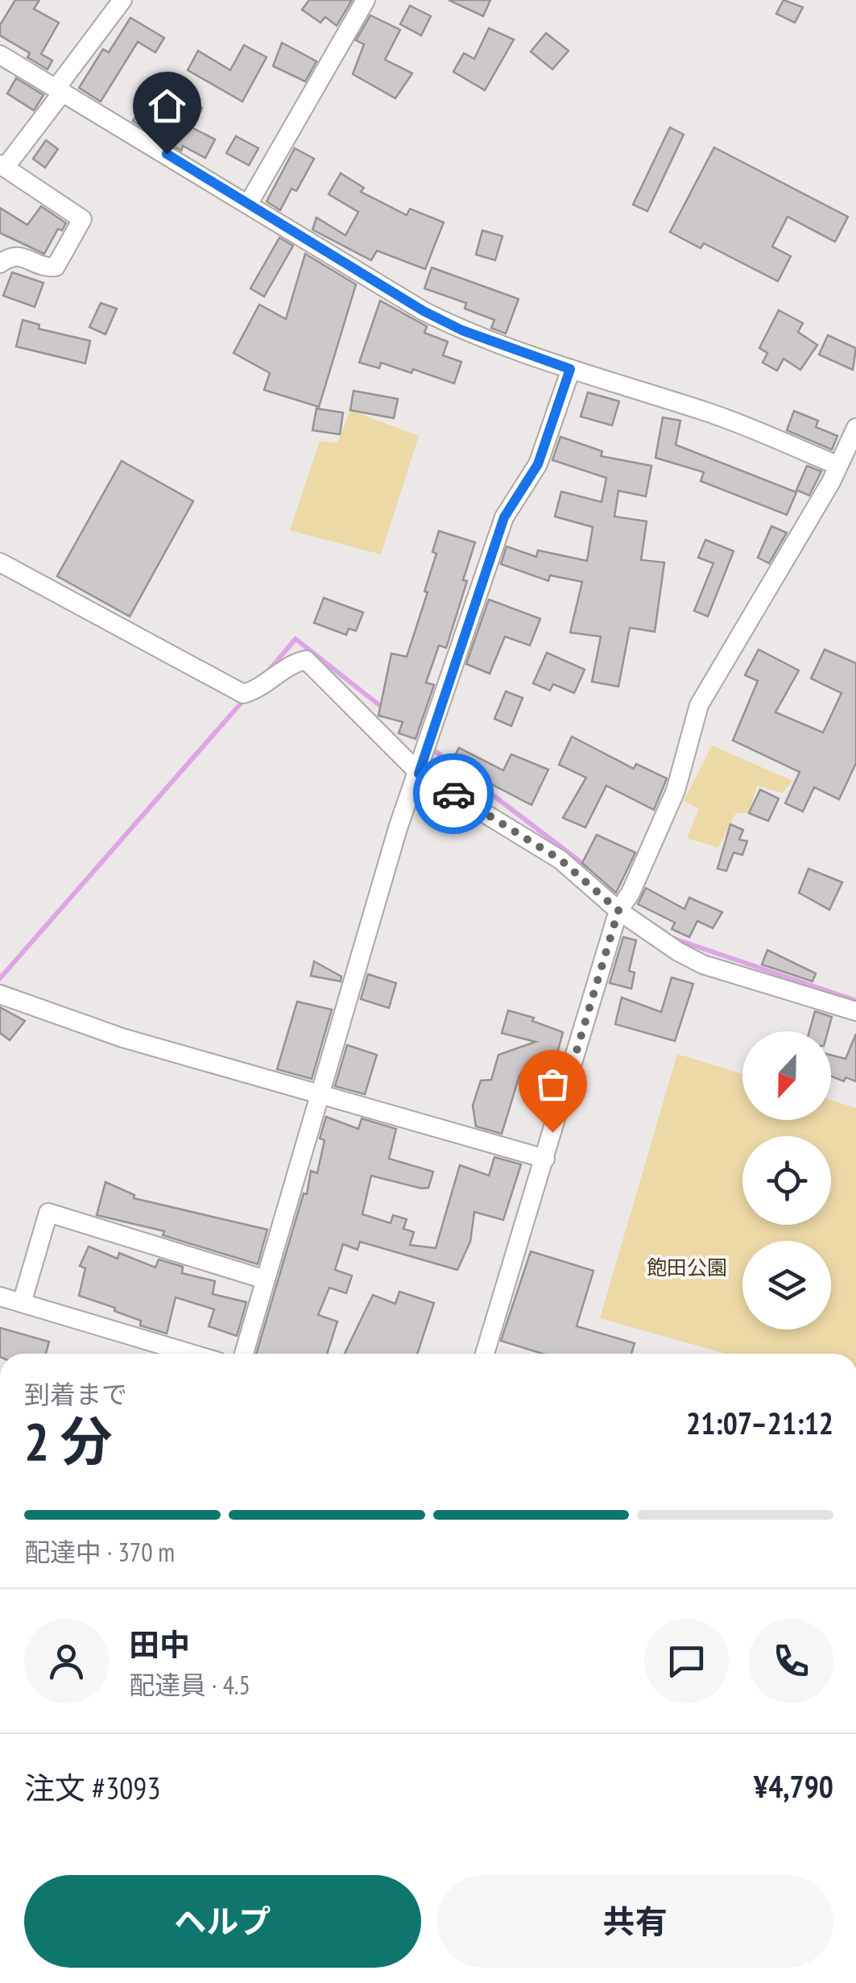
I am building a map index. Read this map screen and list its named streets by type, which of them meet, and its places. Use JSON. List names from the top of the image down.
{
  "parks": ["飽田公園"],
  "north": "bottom",
  "page": {
    "heading": ["2 分", "到着まで", "21:07–21:12"],
    "panel": [
      "田中",
      "配達員 · 4.5",
      "注文 #3093",
      "¥4,790"
    ],
    "bar": "配達中 · 370 m",
    "buttons": ["ヘルプ", "共有"]
  }
}
